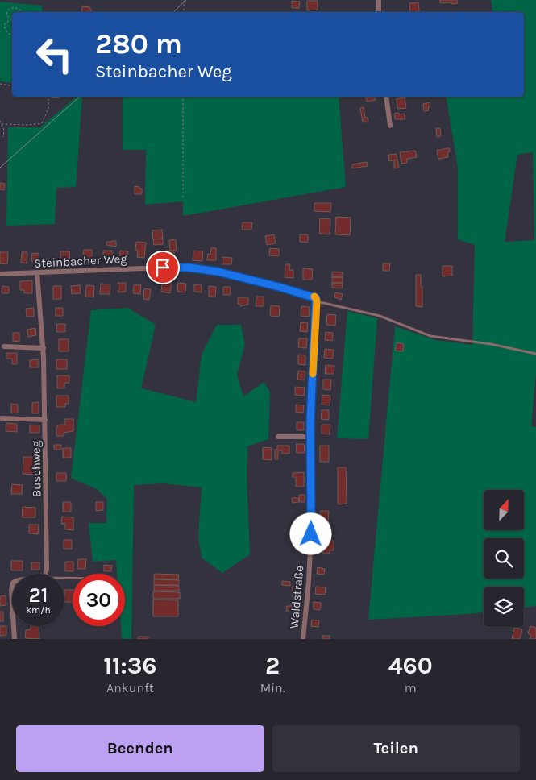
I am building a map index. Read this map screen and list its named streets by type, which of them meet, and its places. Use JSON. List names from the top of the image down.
{
  "streets": {
    "street": ["Steinbacher Weg", "Buschweg", "Waldstraße"]
  },
  "crossings": [
    ["Steinbacher Weg", "Buschweg"],
    ["Steinbacher Weg", "Waldstraße"]
  ],
  "north": "top right",
  "page": {
    "turn": ["280 m", "Steinbacher Weg"],
    "speed": "21 km/h",
    "limit": "30",
    "eta": [
      "11:36",
      "Ankunft",
      "2",
      "Min.",
      "460",
      "m"
    ],
    "buttons": ["Beenden", "Teilen"]
  }
}
